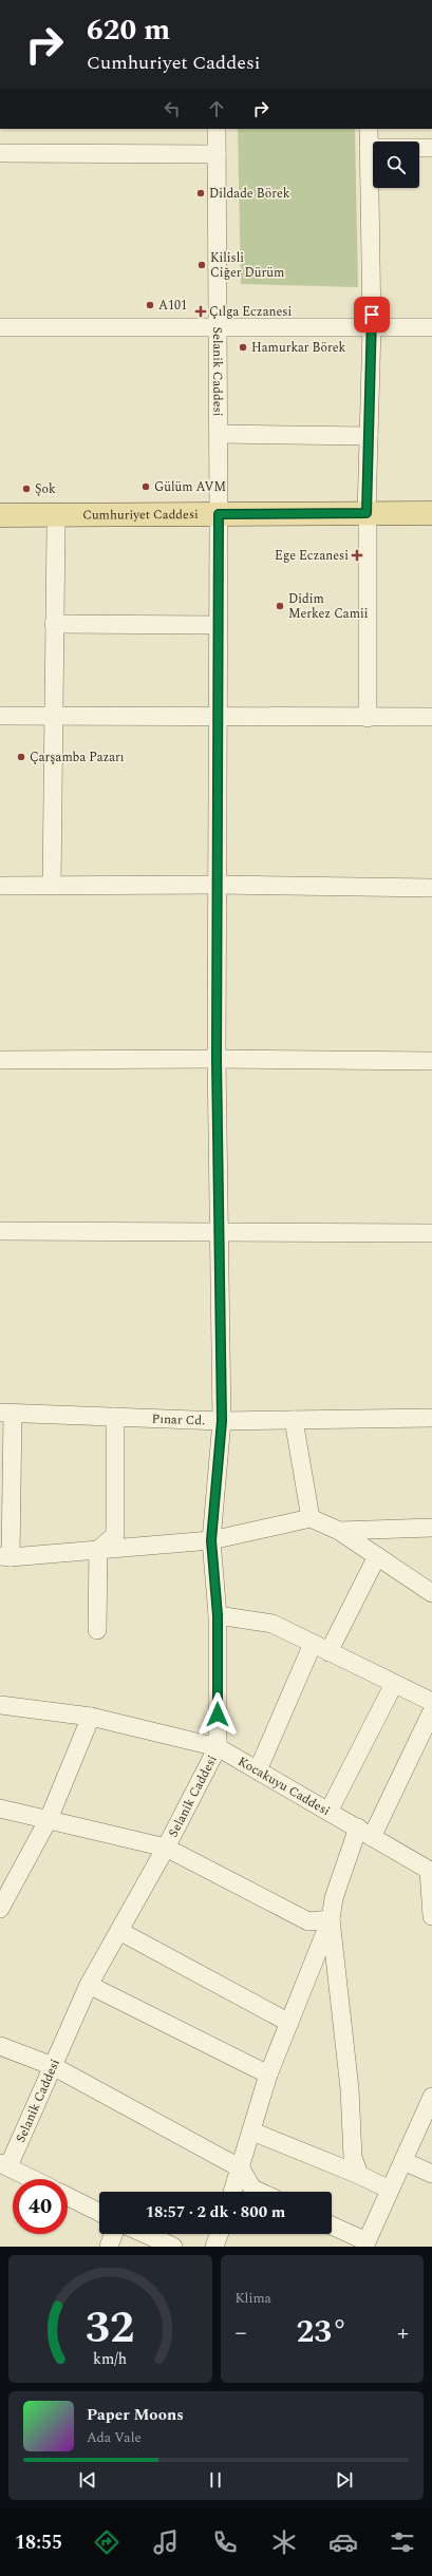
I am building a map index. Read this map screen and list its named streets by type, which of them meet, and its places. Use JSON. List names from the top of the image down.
{
  "streets": {
    "main road": ["Cumhuriyet Caddesi"],
    "street": ["Selanik Caddesi", "Pınar Cd.", "Kocakuyu Caddesi"]
  },
  "crossings": [
    ["Selanik Caddesi", "Cumhuriyet Caddesi"],
    ["Selanik Caddesi", "Pınar Cd."],
    ["Selanik Caddesi", "Kocakuyu Caddesi"]
  ],
  "places": {
    "other": [
      "Dildade Börek",
      "Kilisli Ciğer Dürüm",
      "A101",
      "Hamurkar Börek",
      "Gülüm AVM",
      "Şok",
      "Didim Merkez Camii",
      "Çarşamba Pazarı"
    ],
    "health": ["Çılga Eczanesi", "Ege Eczanesi"]
  },
  "page": {
    "turn": ["620 m", "Cumhuriyet Caddesi"],
    "limit": "40",
    "trip": "18:57 · 2 dk · 800 m",
    "tile": "Klima",
    "heat": ["−", "23°", "+"],
    "song": ["Paper Moons", "Ada Vale"],
    "tabs": "18:55",
    "gauge": ["32", "km/h"]
  }
}
